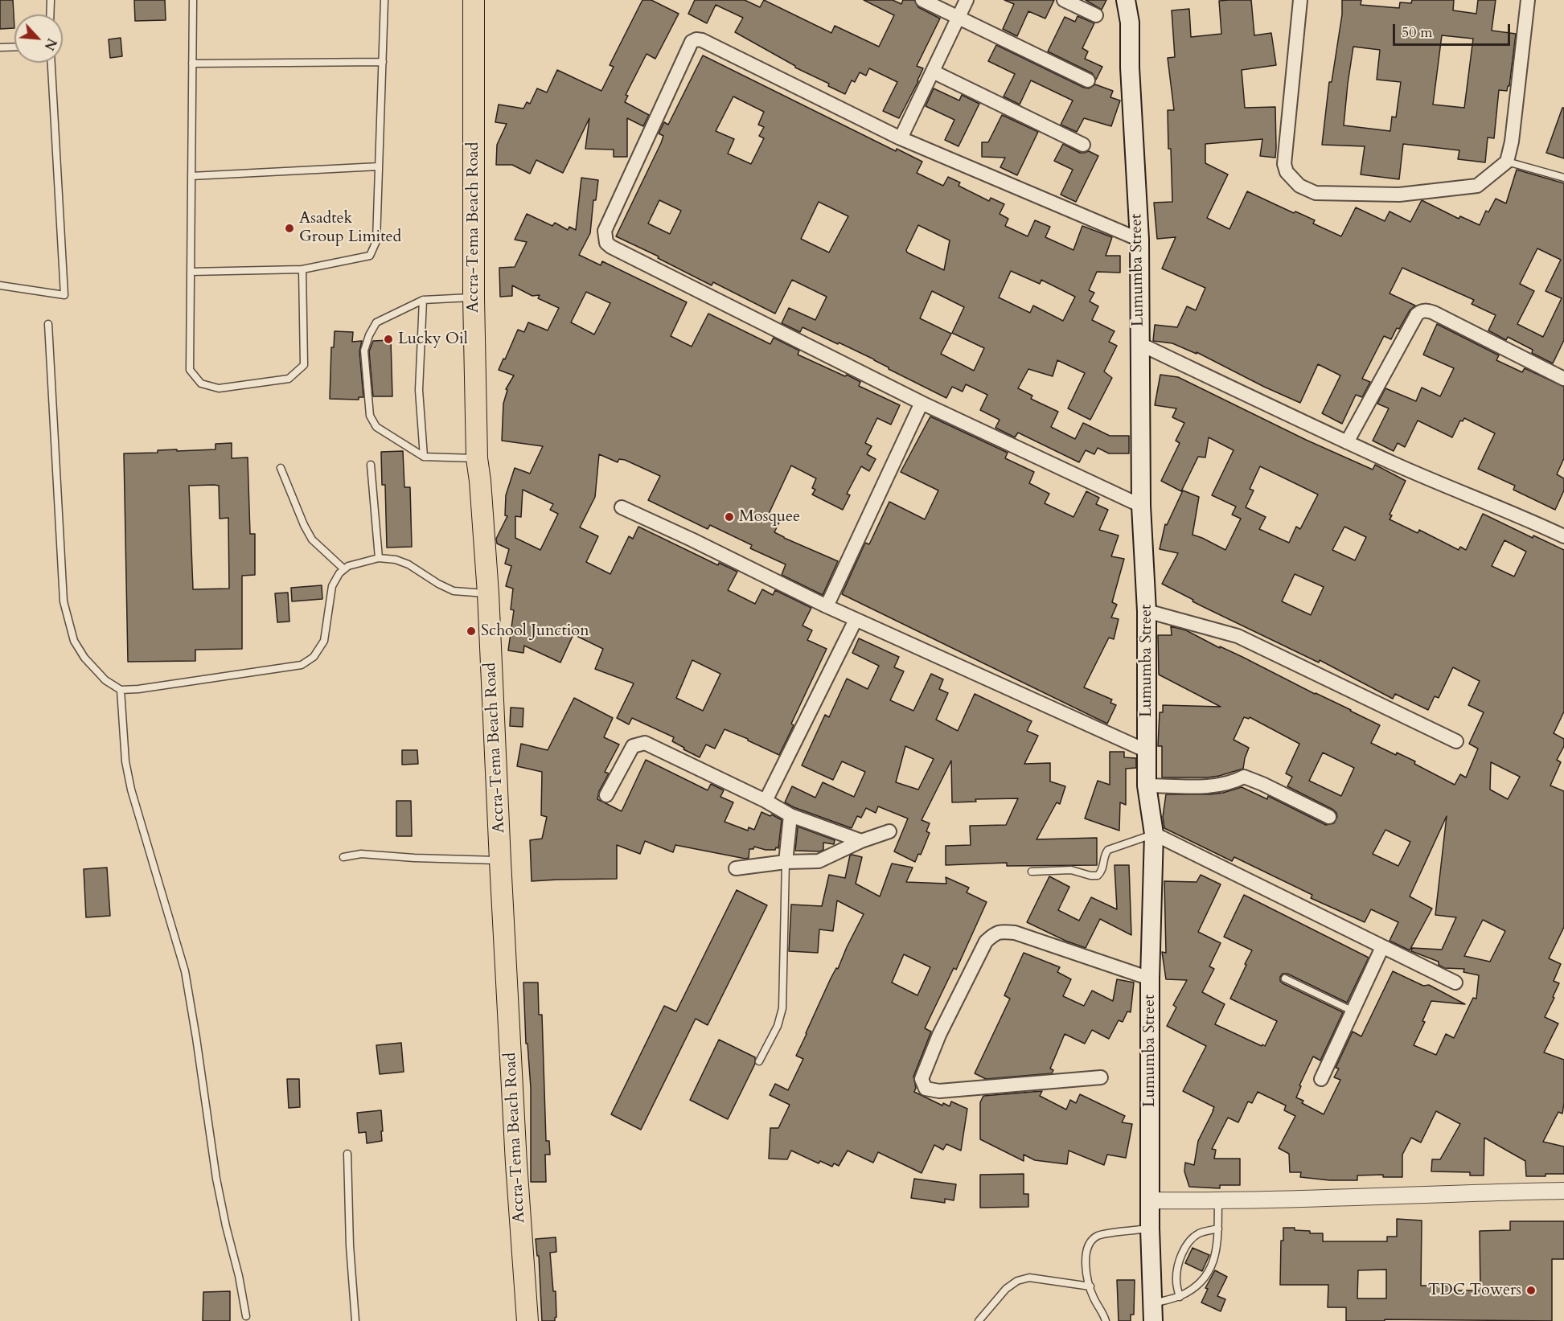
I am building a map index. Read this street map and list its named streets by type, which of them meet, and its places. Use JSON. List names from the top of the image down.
{
  "streets": {
    "main road": ["Accra-Tema Beach Road", "Lumumba Street"]
  },
  "places": [
    "Asadtek Group Limited",
    "Lucky Oil",
    "Mosquee",
    "School Junction",
    "TDC Towers"
  ],
  "scale_bar": "50 m",
  "north": "bottom right"
}
